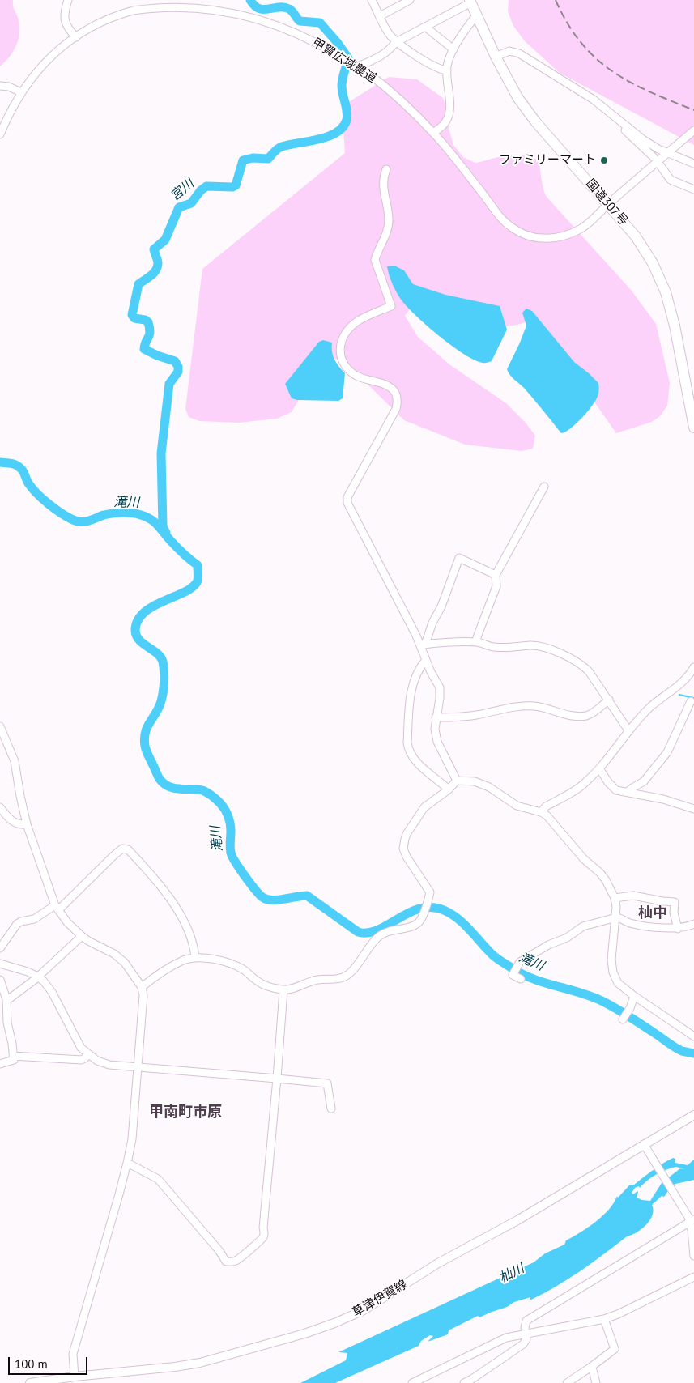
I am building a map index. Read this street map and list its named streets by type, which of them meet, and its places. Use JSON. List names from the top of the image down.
{
  "streets": {
    "highway": ["国道307号"],
    "main road": ["草津伊賀線"],
    "street": ["甲賀広域農道"]
  },
  "crossings": [
    ["甲賀広域農道", "国道307号"]
  ],
  "districts": ["杣中", "甲南町市原"],
  "water": ["宮川", "滝川", "杣川"],
  "places": ["ファミリーマート"],
  "scale_bar": "100 m"
}
